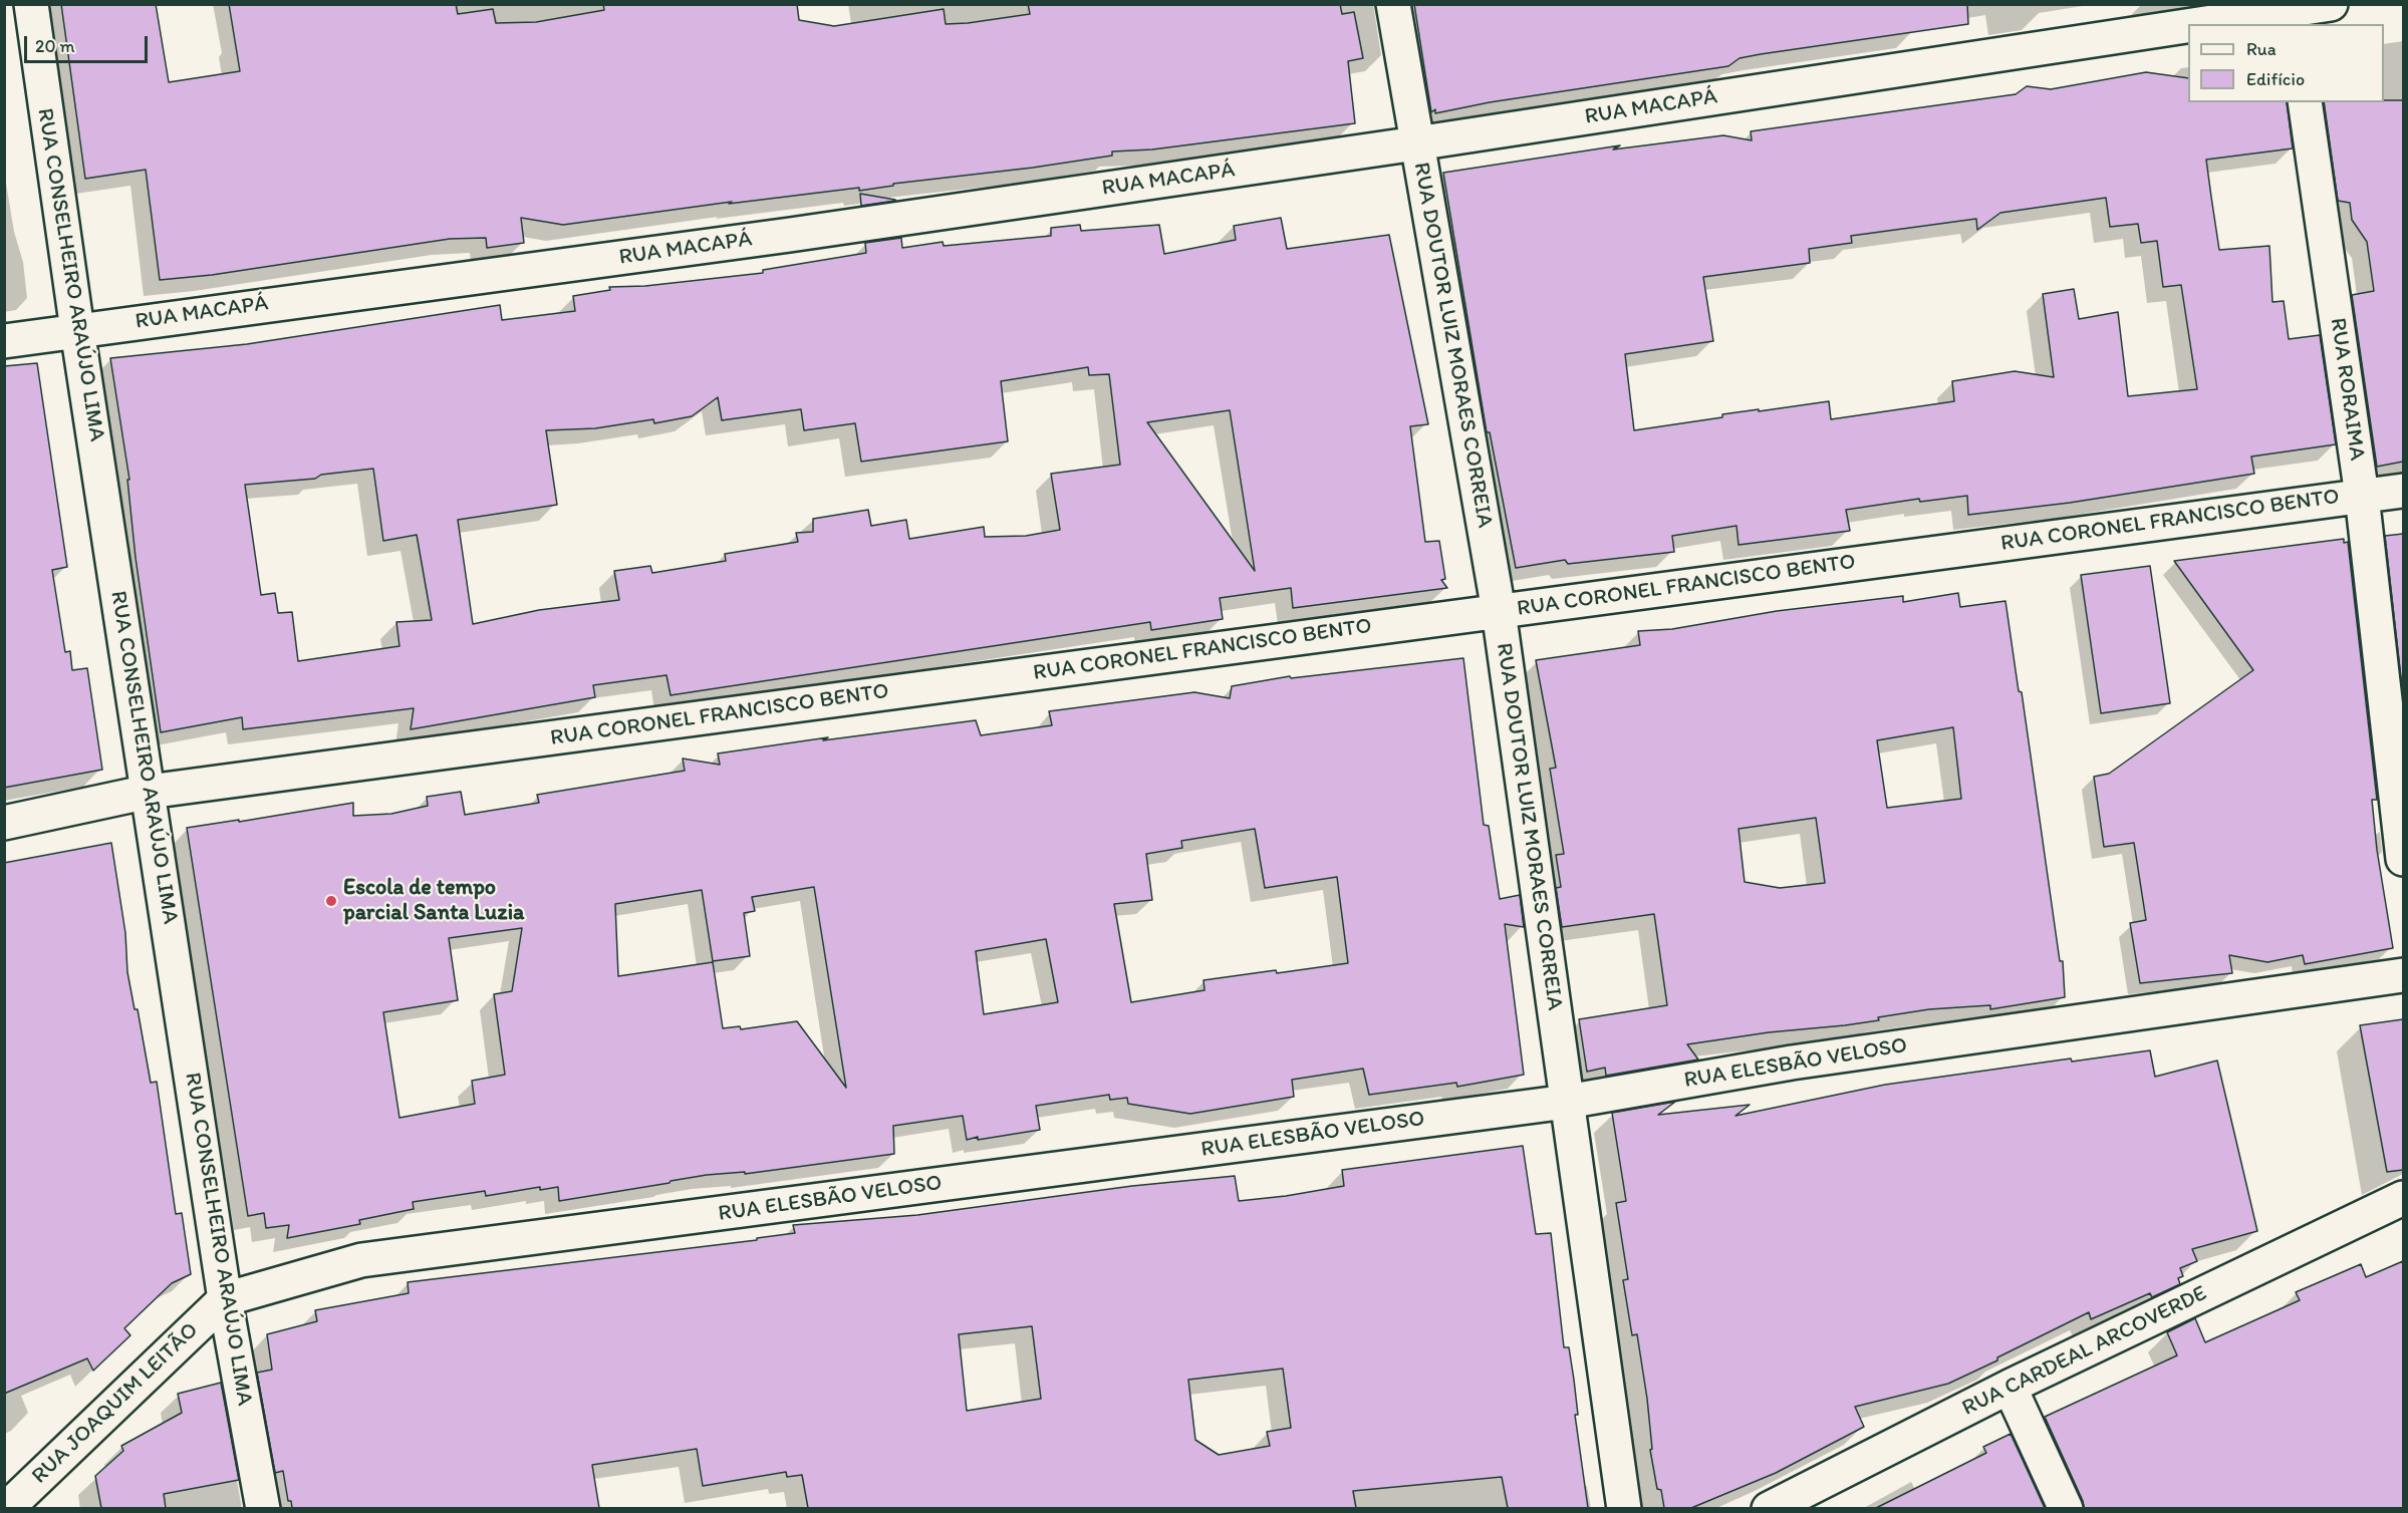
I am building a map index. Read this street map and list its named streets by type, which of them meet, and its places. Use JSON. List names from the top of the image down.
{
  "streets": {
    "street": [
      "RUA MACAPÁ",
      "RUA CONSELHEIRO ARAÚJO LIMA",
      "RUA DOUTOR LUIZ MORAES CORREIA",
      "RUA RORAIMA",
      "RUA CORONEL FRANCISCO BENTO",
      "RUA ELESBÃO VELOSO",
      "RUA CARDEAL ARCOVERDE",
      "RUA JOAQUIM LEITÃO"
    ]
  },
  "crossings": [
    ["RUA MACAPÁ", "RUA CONSELHEIRO ARAÚJO LIMA"],
    ["RUA MACAPÁ", "RUA DOUTOR LUIZ MORAES CORREIA"],
    ["RUA CONSELHEIRO ARAÚJO LIMA", "RUA CORONEL FRANCISCO BENTO"],
    ["RUA CONSELHEIRO ARAÚJO LIMA", "RUA ELESBÃO VELOSO"],
    ["RUA CONSELHEIRO ARAÚJO LIMA", "RUA JOAQUIM LEITÃO"],
    ["RUA DOUTOR LUIZ MORAES CORREIA", "RUA CORONEL FRANCISCO BENTO"],
    ["RUA DOUTOR LUIZ MORAES CORREIA", "RUA ELESBÃO VELOSO"],
    ["RUA RORAIMA", "RUA CORONEL FRANCISCO BENTO"],
    ["RUA ELESBÃO VELOSO", "RUA JOAQUIM LEITÃO"]
  ],
  "places": ["Escola de tempo parcial Santa Luzia"],
  "legend": ["Rua", "Edifício"],
  "scale_bar": "20 m"
}
